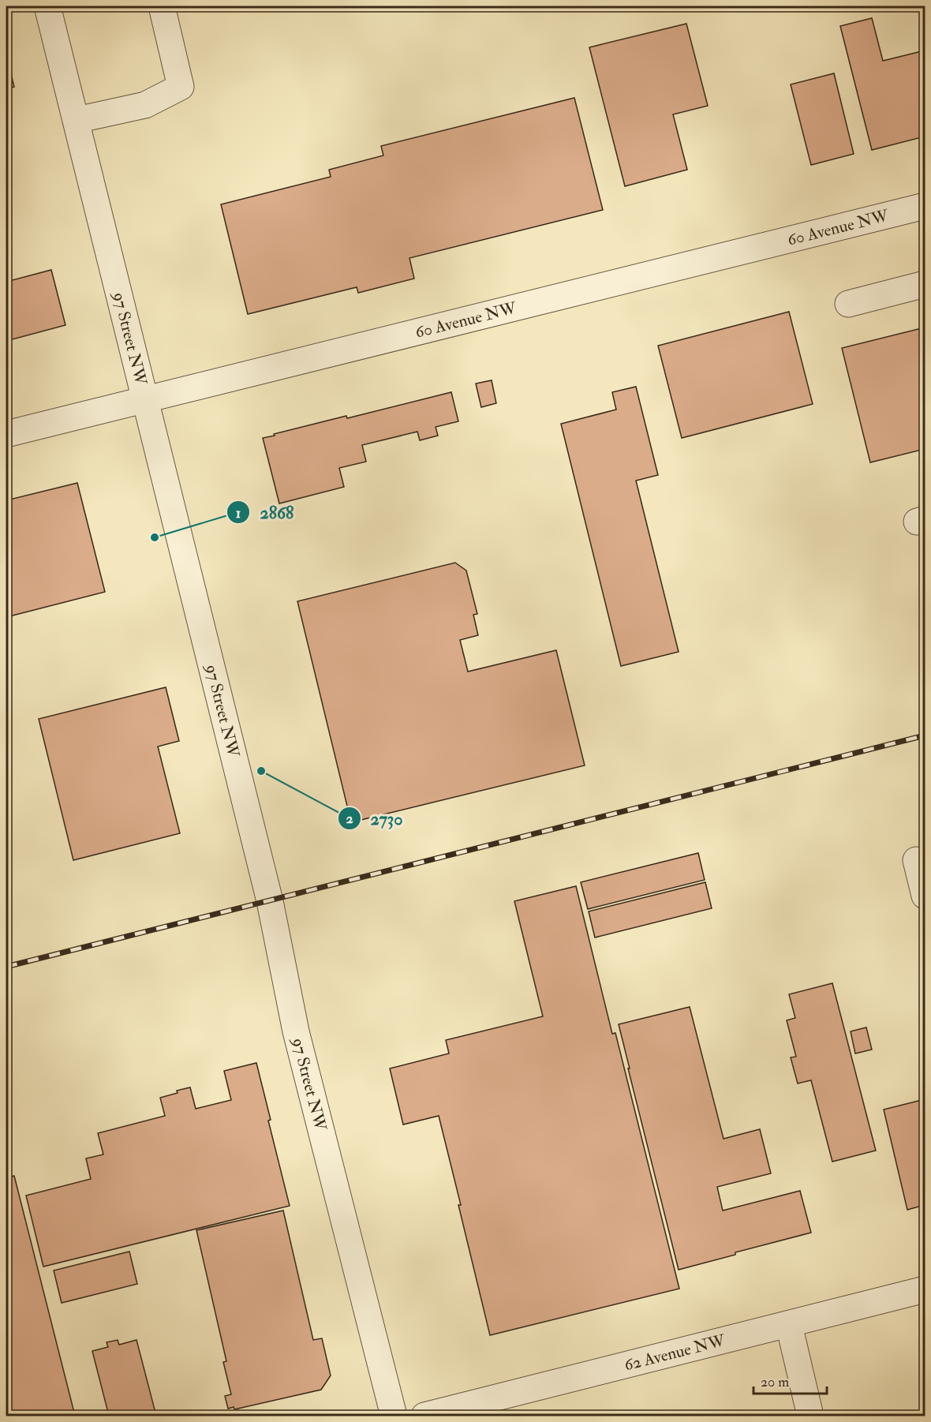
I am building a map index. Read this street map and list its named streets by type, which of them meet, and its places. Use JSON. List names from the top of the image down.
{
  "streets": {
    "street": ["60 Avenue NW", "97 Street NW", "62 Avenue NW"]
  },
  "crossings": [
    ["60 Avenue NW", "97 Street NW"]
  ],
  "places": ["2868", "2730"],
  "scale_bar": "20 m"
}
